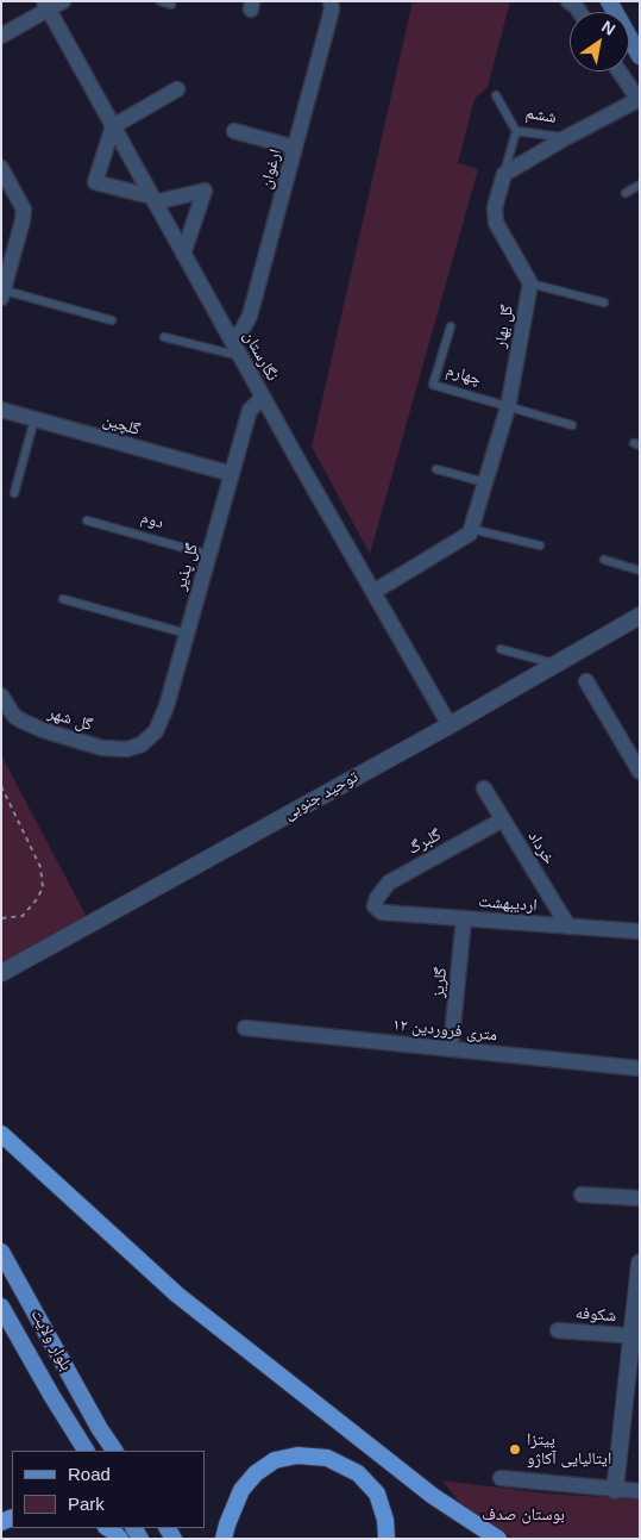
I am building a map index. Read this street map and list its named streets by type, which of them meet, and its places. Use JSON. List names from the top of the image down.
{
  "streets": {
    "main road": ["بلوار ولایت"],
    "street": [
      "ارغوان",
      "گل بهار",
      "نگارستان",
      "گلچین",
      "گل پذیر",
      "گل شهر",
      "توحید جنوبی",
      "گلبرگ",
      "خرداد",
      "اردیبهشت",
      "گلریز",
      "۱۲ متری فروردین",
      "شکوفه"
    ],
    "lane": ["ششم", "چهارم", "دوم"]
  },
  "crossings": [
    ["ارغوان", "نگارستان"],
    ["گل بهار", "چهارم"],
    ["نگارستان", "گل پذیر"],
    ["نگارستان", "توحید جنوبی"],
    ["گلچین", "گل پذیر"],
    ["دوم", "گل پذیر"],
    ["گل پذیر", "گل شهر"],
    ["گلبرگ", "خرداد"],
    ["گلبرگ", "اردیبهشت"],
    ["خرداد", "اردیبهشت"],
    ["اردیبهشت", "گلریز"],
    ["گلریز", "۱۲ متری فروردین"]
  ],
  "parks": ["بوستان صدف"],
  "places": ["پیتزا ایتالیایی آکاژو"],
  "legend": ["Road", "Park"],
  "north": "top right"
}
